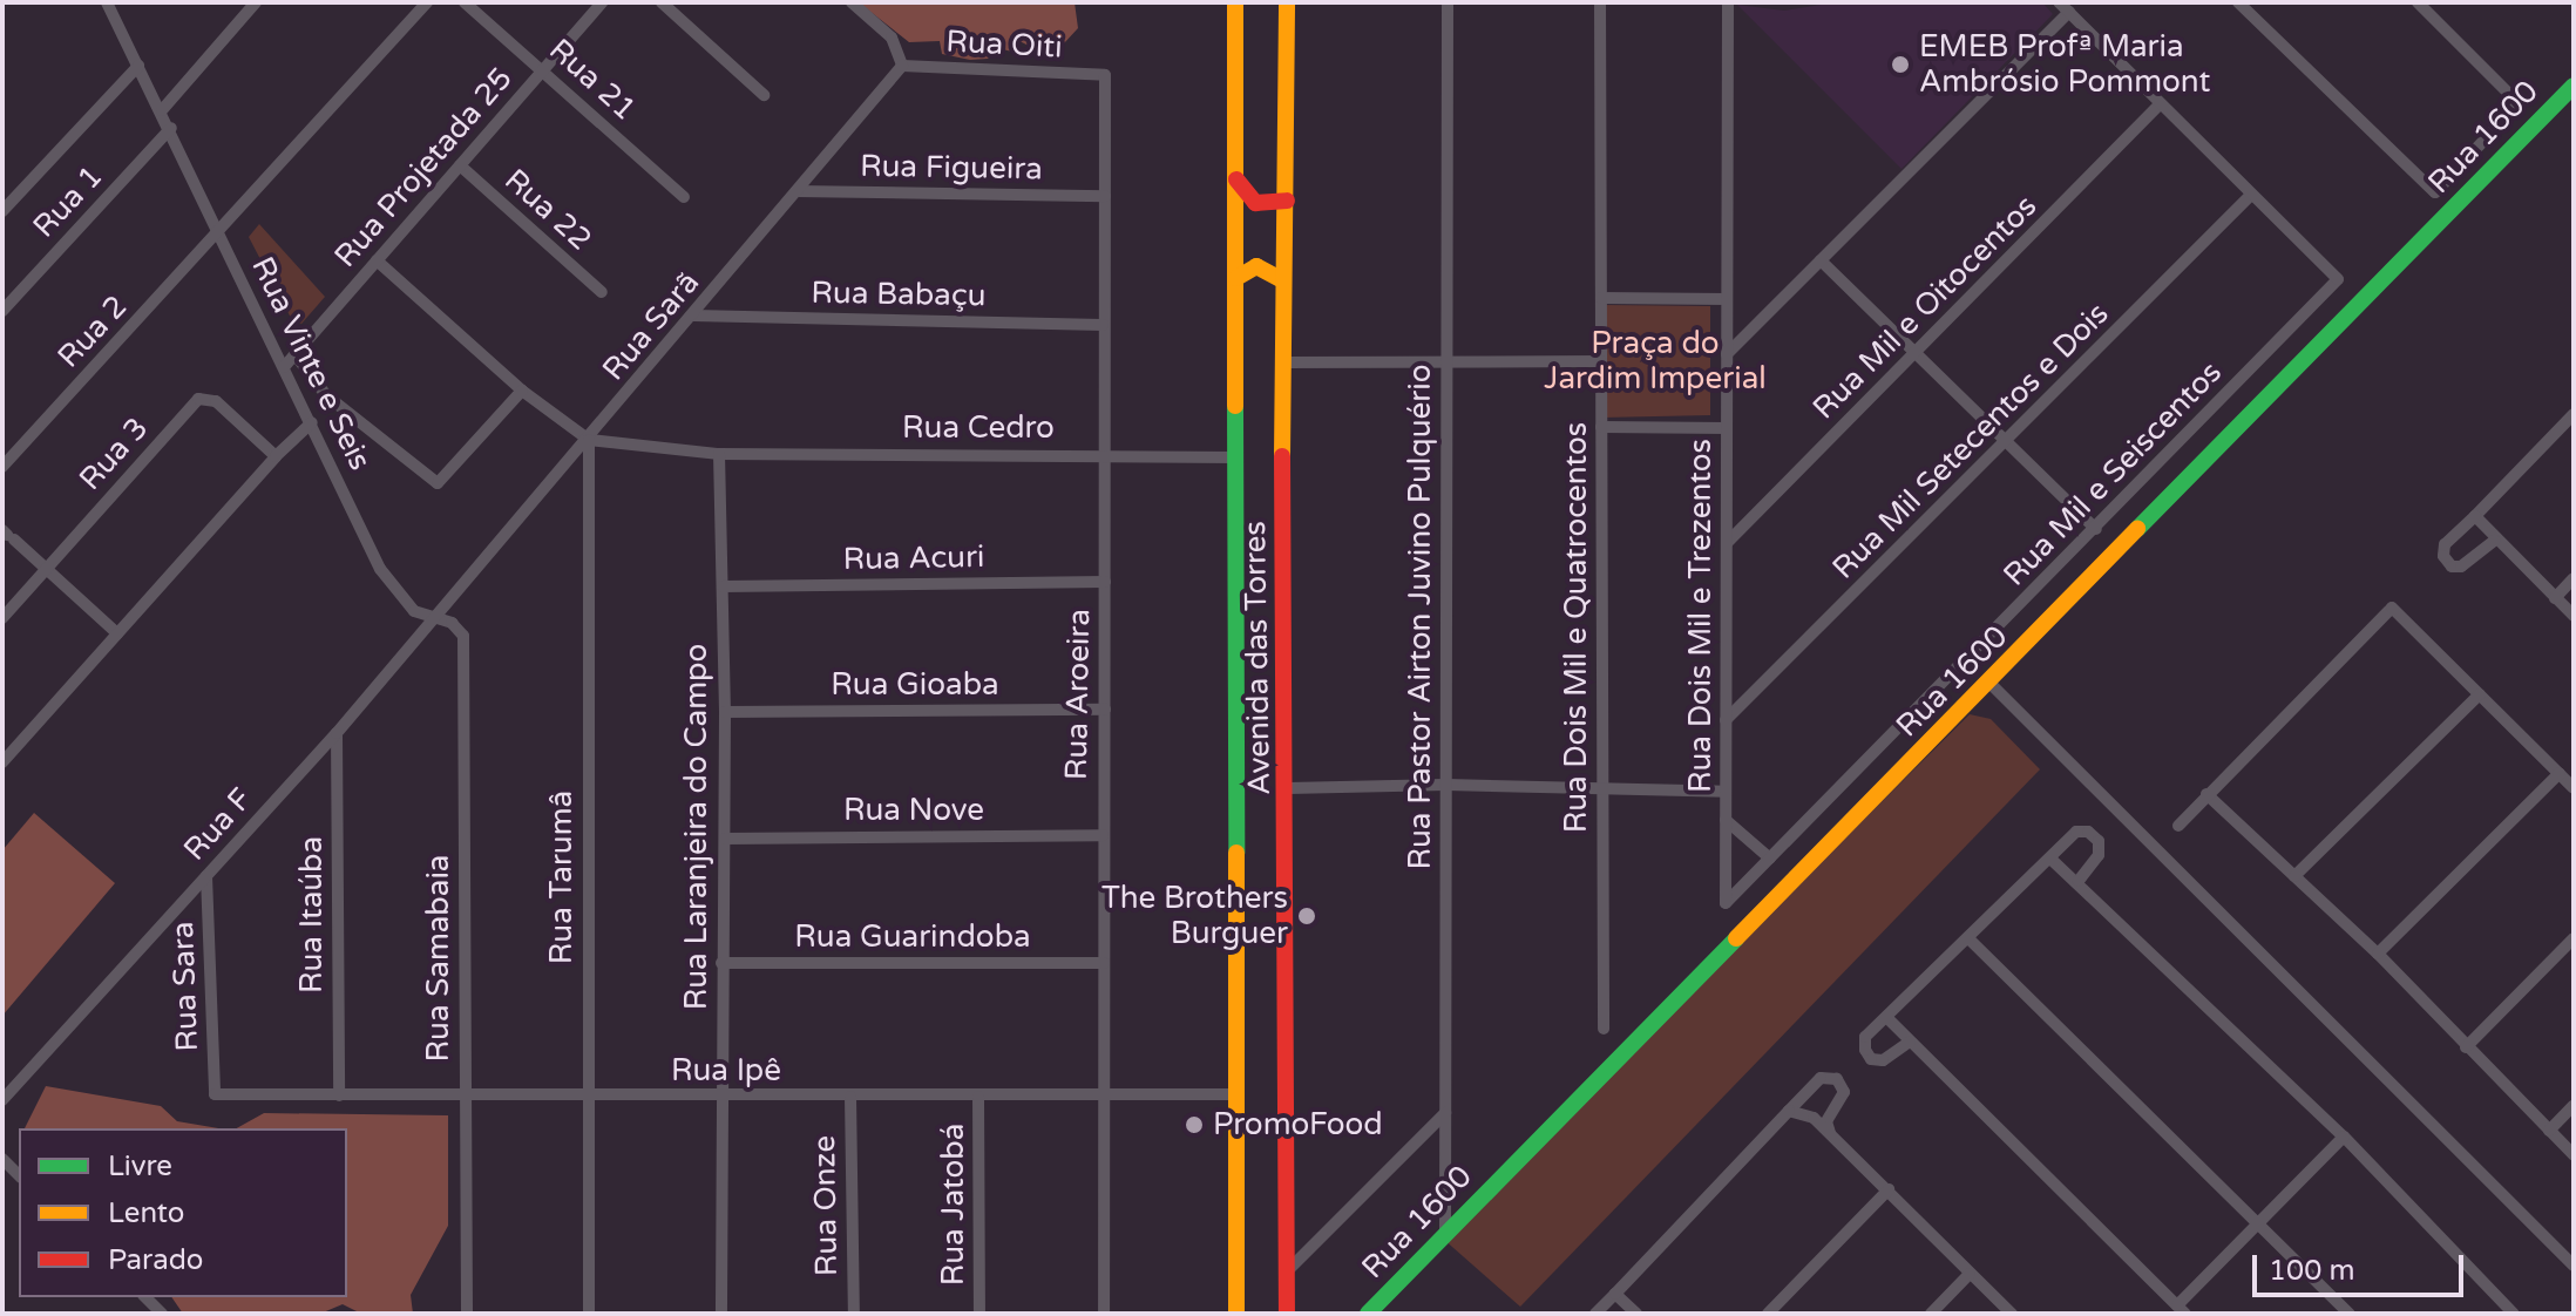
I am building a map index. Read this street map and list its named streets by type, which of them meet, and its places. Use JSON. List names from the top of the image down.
{
  "streets": {
    "main road": ["Rua 1600", "Avenida das Torres"],
    "street": [
      "Rua Oiti",
      "Rua 21",
      "Rua Projetada 25",
      "Rua Figueira",
      "Rua 1",
      "Rua 22",
      "Rua Babaçu",
      "Rua Mil e Oitocentos",
      "Rua Sarã",
      "Rua 2",
      "Rua Vinte e Seis",
      "Rua Cedro",
      "Rua Mil Setecentos e Dois",
      "Rua 3",
      "Rua Mil e Seiscentos",
      "Rua Acuri",
      "Rua Dois Mil e Trezentos",
      "Rua Pastor Airton Juvino Pulquério",
      "Rua Dois Mil e Quatrocentos",
      "Rua Gioaba",
      "Rua Aroeira",
      "Rua Nove",
      "Rua F",
      "Rua Laranjeira do Campo",
      "Rua Tarumâ",
      "Rua Itaúba",
      "Rua Guarindoba",
      "Rua Samabaia",
      "Rua Sara",
      "Rua Ipê",
      "Rua Jatobá",
      "Rua Onze"
    ]
  },
  "crossings": [
    ["Rua Oiti", "Rua Sarã"],
    ["Rua Oiti", "Rua Aroeira"],
    ["Rua 21", "Rua Projetada 25"],
    ["Rua 1600", "Rua Pastor Airton Juvino Pulquério"],
    ["Rua Projetada 25", "Rua 22"],
    ["Rua Projetada 25", "Rua Vinte e Seis"],
    ["Rua Figueira", "Rua Sarã"],
    ["Rua Figueira", "Rua Aroeira"],
    ["Rua 1", "Rua Vinte e Seis"],
    ["Rua Babaçu", "Rua Sarã"],
    ["Rua Babaçu", "Rua Aroeira"],
    ["Rua Mil e Oitocentos", "Rua Dois Mil e Trezentos"],
    ["Rua Sarã", "Rua Vinte e Seis"],
    ["Rua Sarã", "Rua Cedro"],
    ["Rua Sarã", "Rua F"],
    ["Rua Sarã", "Rua Tarumâ"],
    ["Rua Sarã", "Rua Samabaia"],
    ["Rua 2", "Rua Vinte e Seis"],
    ["Rua Vinte e Seis", "Rua F"],
    ["Rua Vinte e Seis", "Rua Samabaia"],
    ["Rua Cedro", "Avenida das Torres"],
    ["Rua Cedro", "Rua Aroeira"],
    ["Rua Cedro", "Rua Laranjeira do Campo"],
    ["Rua Cedro", "Rua Tarumâ"],
    ["Rua Mil Setecentos e Dois", "Rua Mil e Seiscentos"],
    ["Rua Mil Setecentos e Dois", "Rua Dois Mil e Trezentos"],
    ["Rua Mil e Seiscentos", "Rua Dois Mil e Trezentos"],
    ["Rua Acuri", "Rua Aroeira"],
    ["Rua Acuri", "Rua Laranjeira do Campo"],
    ["Avenida das Torres", "Rua Ipê"],
    ["Rua Gioaba", "Rua Aroeira"],
    ["Rua Gioaba", "Rua Laranjeira do Campo"],
    ["Rua Aroeira", "Rua Nove"],
    ["Rua Aroeira", "Rua Guarindoba"],
    ["Rua Aroeira", "Rua Ipê"],
    ["Rua Nove", "Rua Laranjeira do Campo"],
    ["Rua F", "Rua Itaúba"],
    ["Rua F", "Rua Samabaia"],
    ["Rua F", "Rua Sara"],
    ["Rua Laranjeira do Campo", "Rua Guarindoba"],
    ["Rua Laranjeira do Campo", "Rua Ipê"],
    ["Rua Tarumâ", "Rua Ipê"],
    ["Rua Itaúba", "Rua Ipê"],
    ["Rua Samabaia", "Rua Ipê"],
    ["Rua Sara", "Rua Ipê"],
    ["Rua Ipê", "Rua Jatobá"],
    ["Rua Ipê", "Rua Onze"]
  ],
  "parks": ["Praça do Jardim Imperial"],
  "places": ["EMEB Profª Maria Ambrósio Pommont", "The Brothers Burguer", "PromoFood"],
  "legend": ["Livre", "Lento", "Parado"],
  "scale_bar": "100 m"
}
